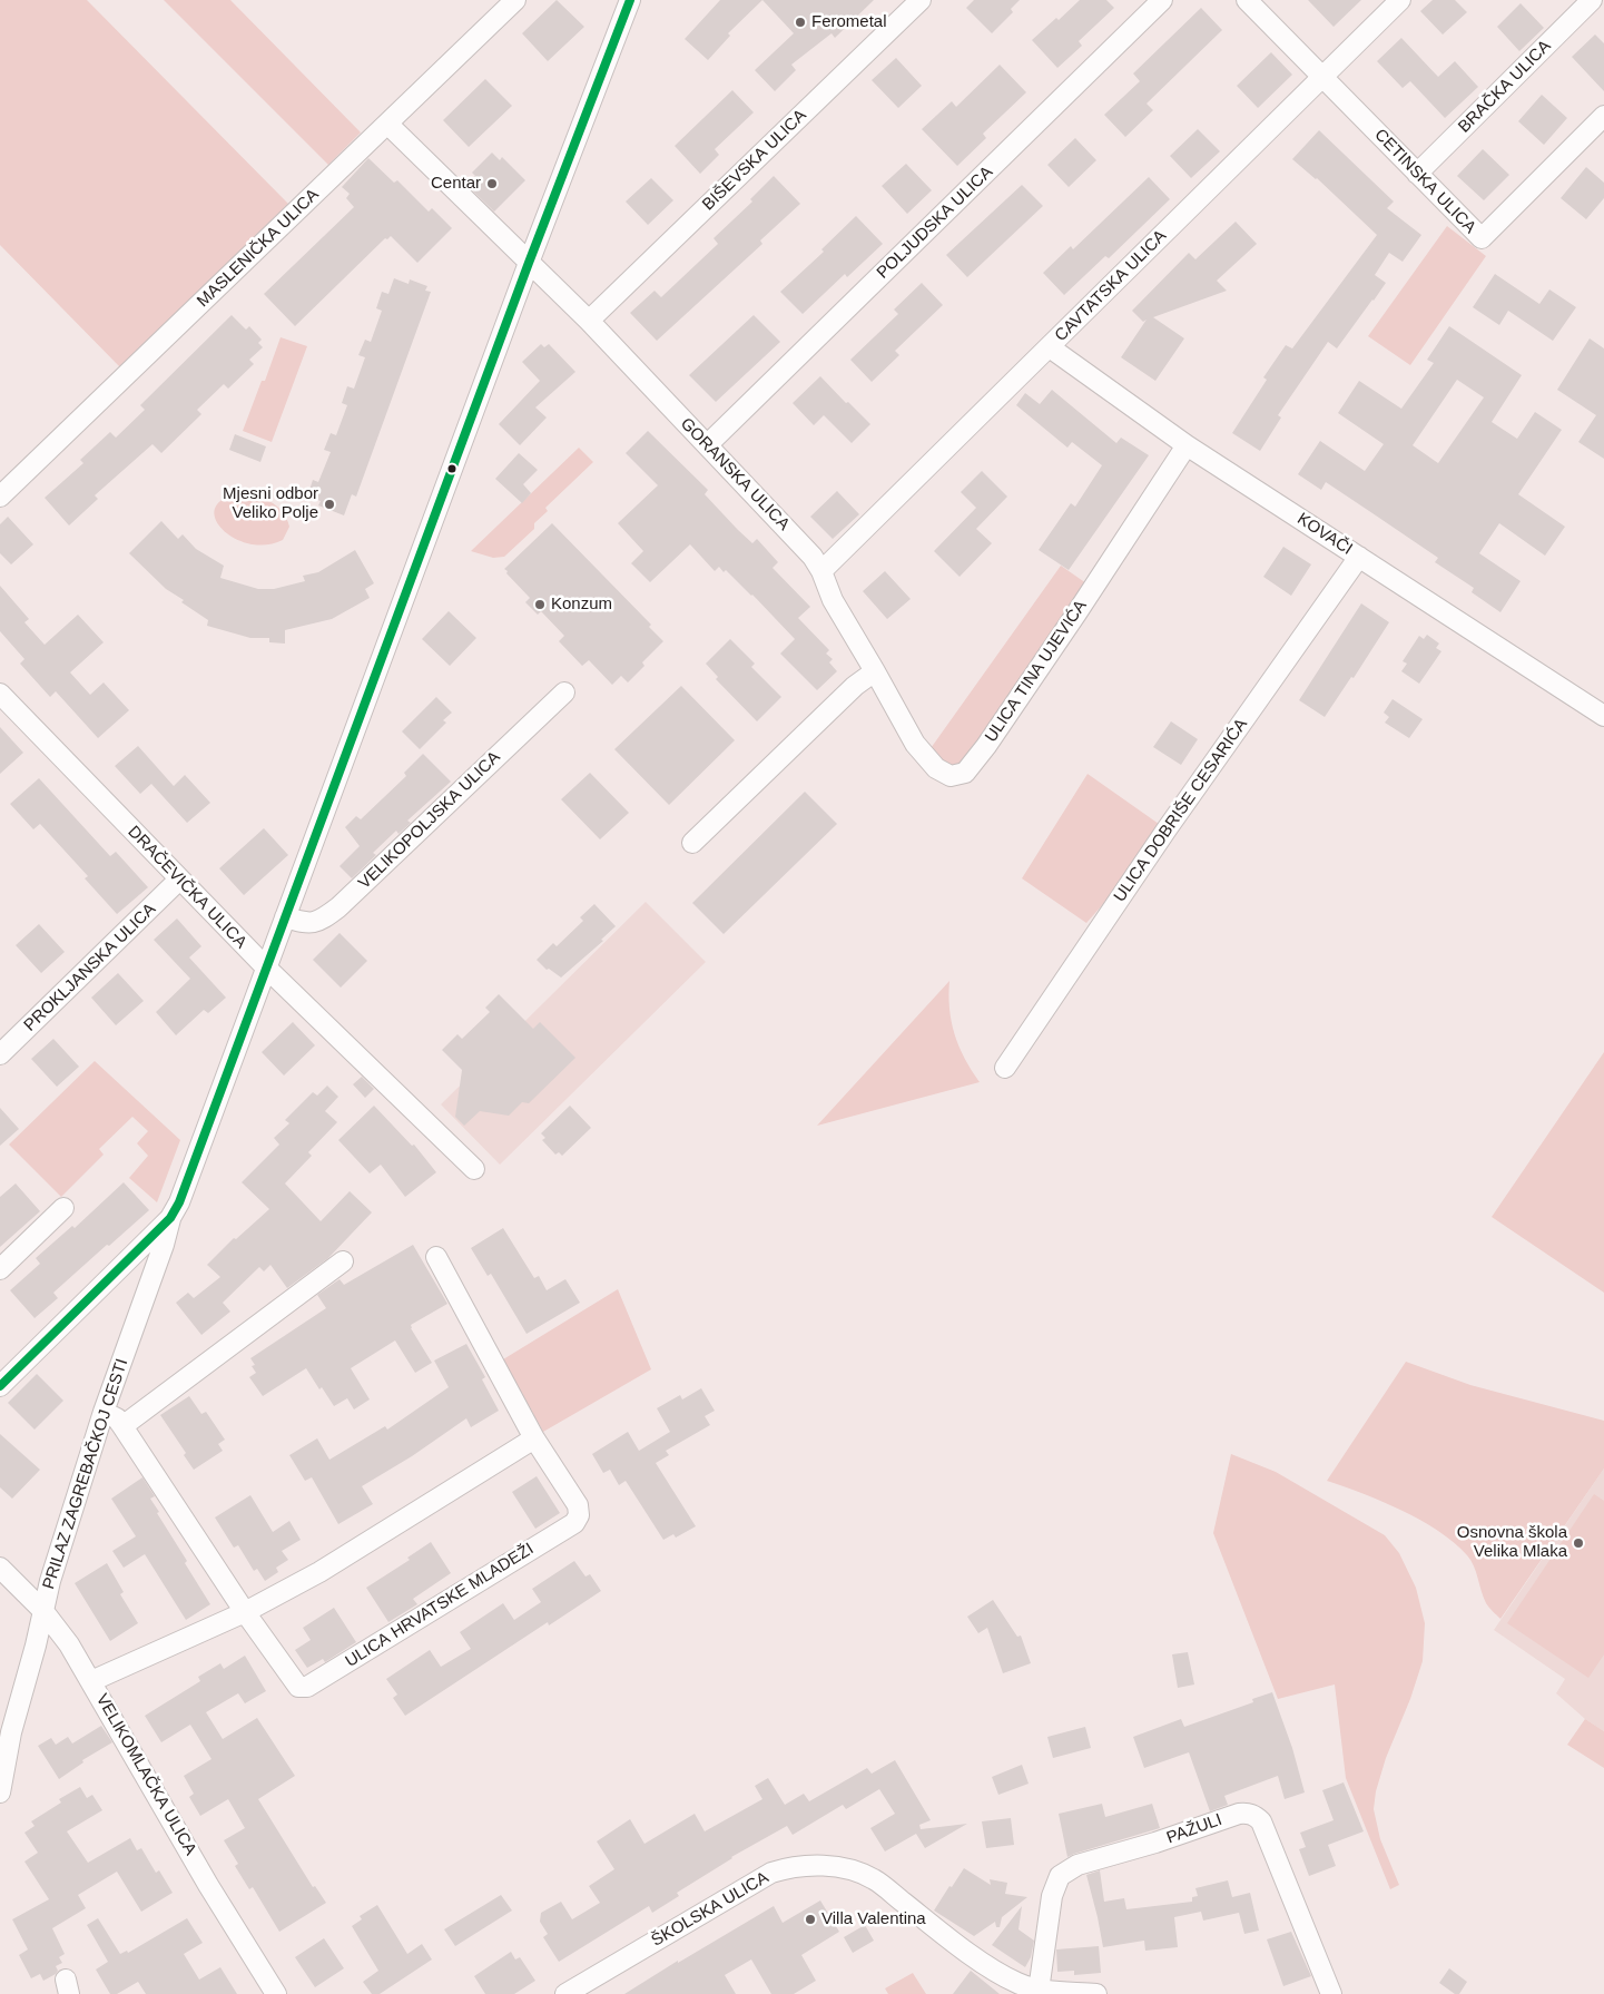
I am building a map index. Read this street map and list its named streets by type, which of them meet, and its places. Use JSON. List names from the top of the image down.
{
  "streets": {
    "street": [
      "BRAČKA ULICA",
      "BIŠEVSKA ULICA",
      "CETINSKA ULICA",
      "POLJUDSKA ULICA",
      "MASLENIČKA ULICA",
      "CAVTATSKA ULICA",
      "GORANSKA ULICA",
      "KOVAČI",
      "ULICA TINA UJEVIĆA",
      "ULICA DOBRIŠE CESARIĆA",
      "VELIKOPOLJSKA ULICA",
      "DRAČEVIČKA ULICA",
      "PROKLJANSKA ULICA",
      "PRILAZ ZAGREBAČKOJ CESTI",
      "ULICA HRVATSKE MLADEŽI",
      "VELIKOMLAČKA ULICA",
      "PAŽULI",
      "ŠKOLSKA ULICA"
    ]
  },
  "crossings": [
    ["BRAČKA ULICA", "CETINSKA ULICA"],
    ["BIŠEVSKA ULICA", "GORANSKA ULICA"],
    ["CETINSKA ULICA", "CAVTATSKA ULICA"],
    ["POLJUDSKA ULICA", "GORANSKA ULICA"],
    ["MASLENIČKA ULICA", "GORANSKA ULICA"],
    ["CAVTATSKA ULICA", "GORANSKA ULICA"],
    ["CAVTATSKA ULICA", "KOVAČI"],
    ["GORANSKA ULICA", "ULICA TINA UJEVIĆA"],
    ["KOVAČI", "ULICA TINA UJEVIĆA"],
    ["KOVAČI", "ULICA DOBRIŠE CESARIĆA"],
    ["DRAČEVIČKA ULICA", "PROKLJANSKA ULICA"],
    ["PRILAZ ZAGREBAČKOJ CESTI", "ULICA HRVATSKE MLADEŽI"],
    ["PRILAZ ZAGREBAČKOJ CESTI", "VELIKOMLAČKA ULICA"],
    ["PAŽULI", "ŠKOLSKA ULICA"]
  ],
  "places": [
    "Ferometal",
    "Centar",
    "Mjesni odbor Veliko Polje",
    "Konzum",
    "Osnovna škola Velika Mlaka",
    "Villa Valentina"
  ]
}
